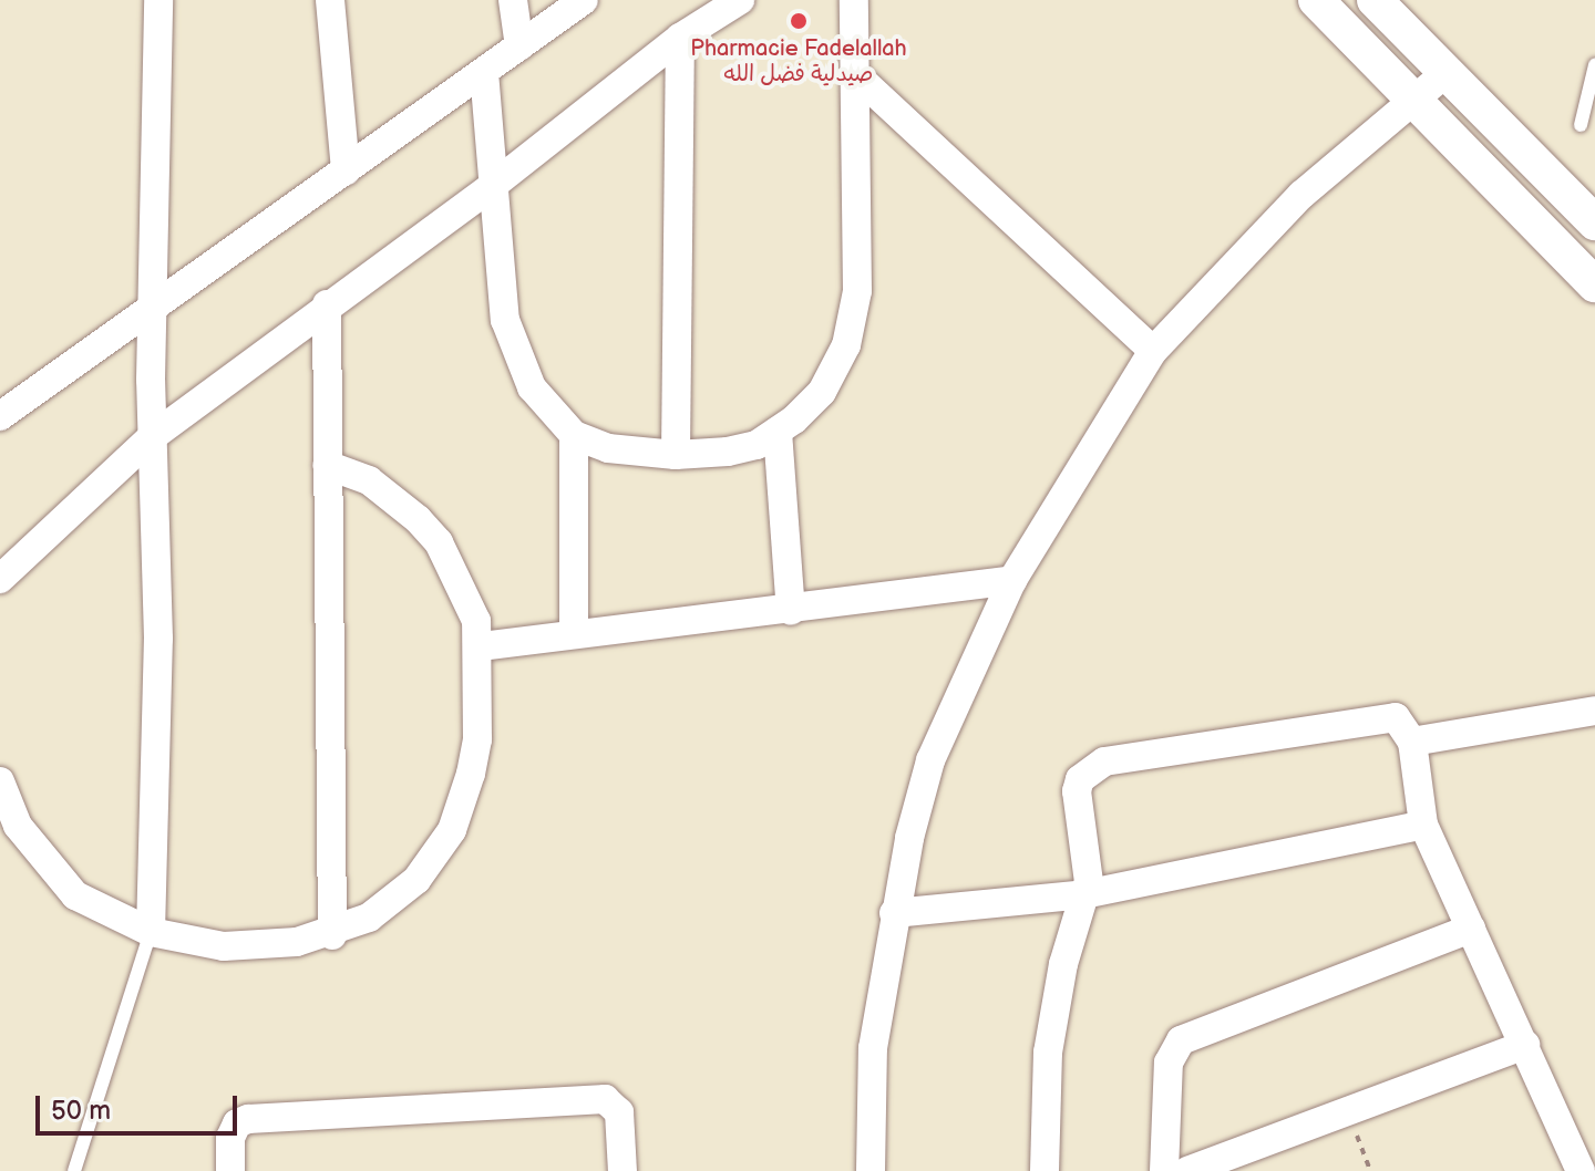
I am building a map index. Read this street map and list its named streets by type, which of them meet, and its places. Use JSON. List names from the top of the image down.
{
  "places": ["Pharmacie Fadelallah صيدلية فضل الله"],
  "scale_bar": "50 m"
}
